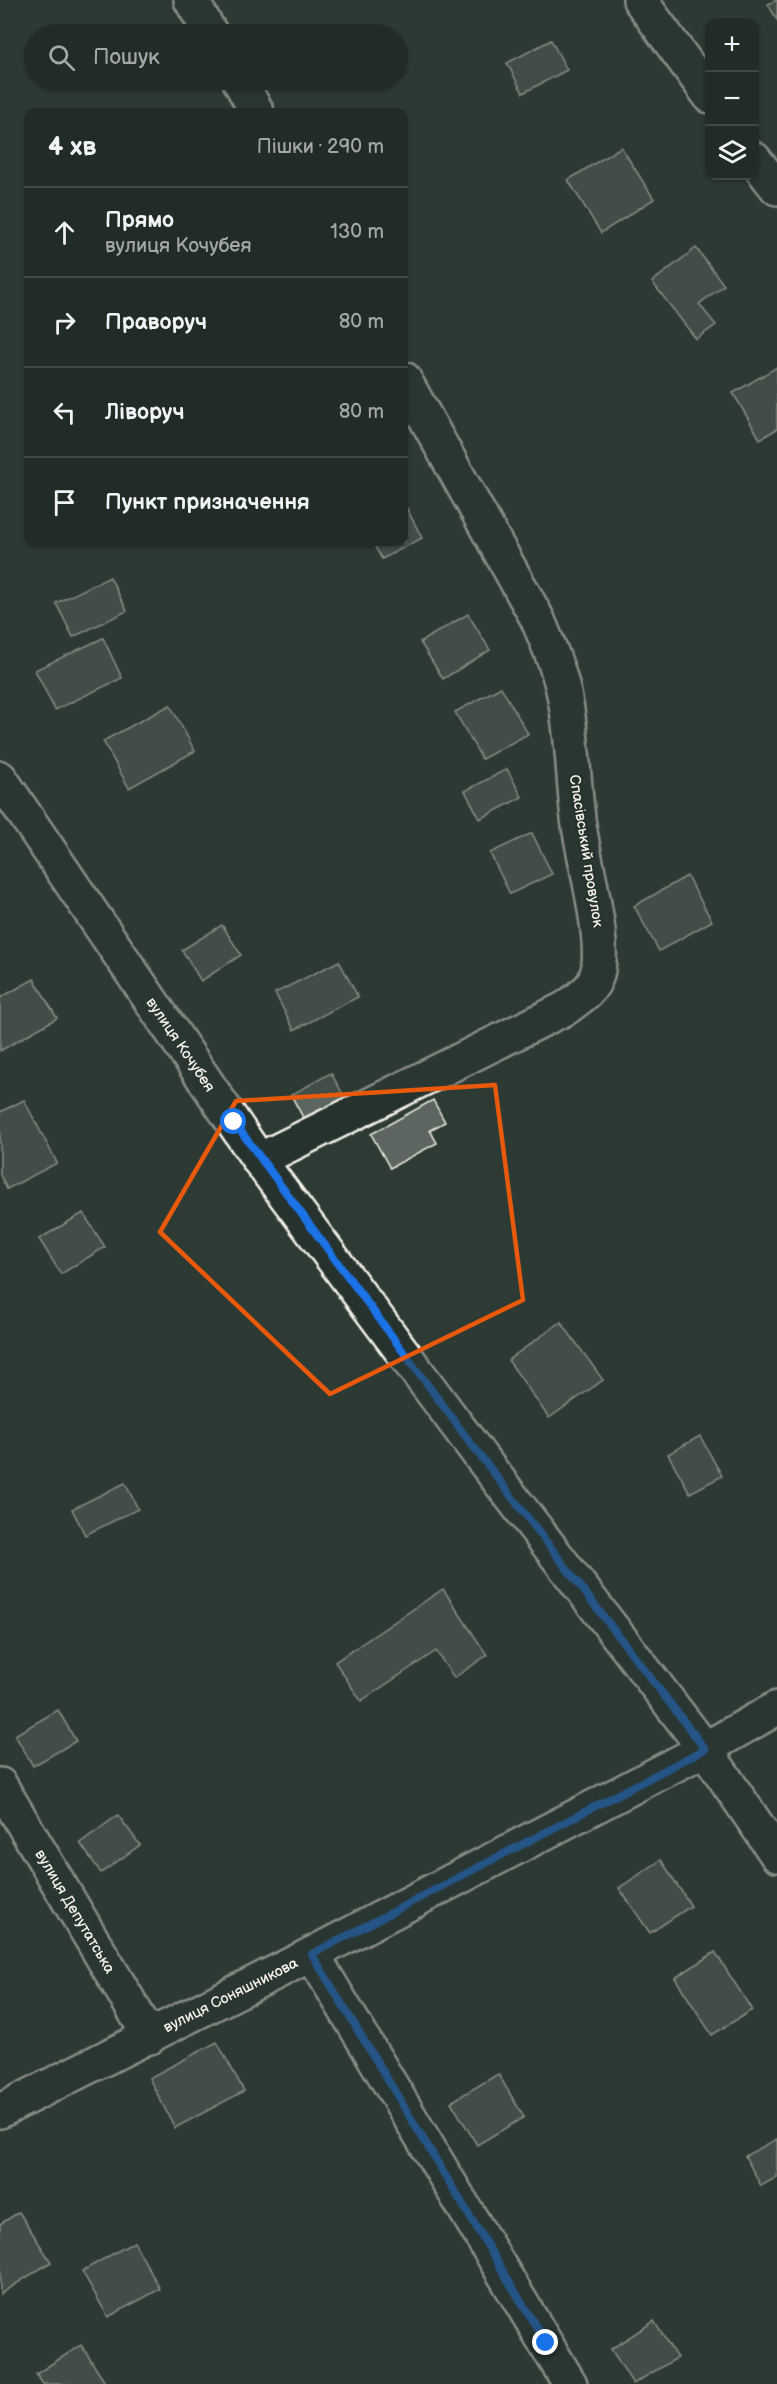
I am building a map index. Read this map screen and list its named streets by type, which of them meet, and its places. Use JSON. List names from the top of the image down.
{
  "streets": {
    "street": [
      "Спасівський провулок",
      "вулиця Кочубея",
      "вулиця Депутатська",
      "вулиця Соняшникова"
    ]
  },
  "crossings": [
    ["Спасівський провулок", "вулиця Кочубея"],
    ["вулиця Кочубея", "вулиця Соняшникова"],
    ["вулиця Депутатська", "вулиця Соняшникова"]
  ],
  "page": {
    "map_buttons": ["+", "−"],
    "search": "Пошук",
    "heading": ["4 хв", "Пішки · 290 m"],
    "list": [
      ["Прямо", "вулиця Кочубея", "130 m"],
      ["Праворуч", "80 m"],
      ["Ліворуч", "80 m"],
      "Пункт призначення"
    ]
  }
}
